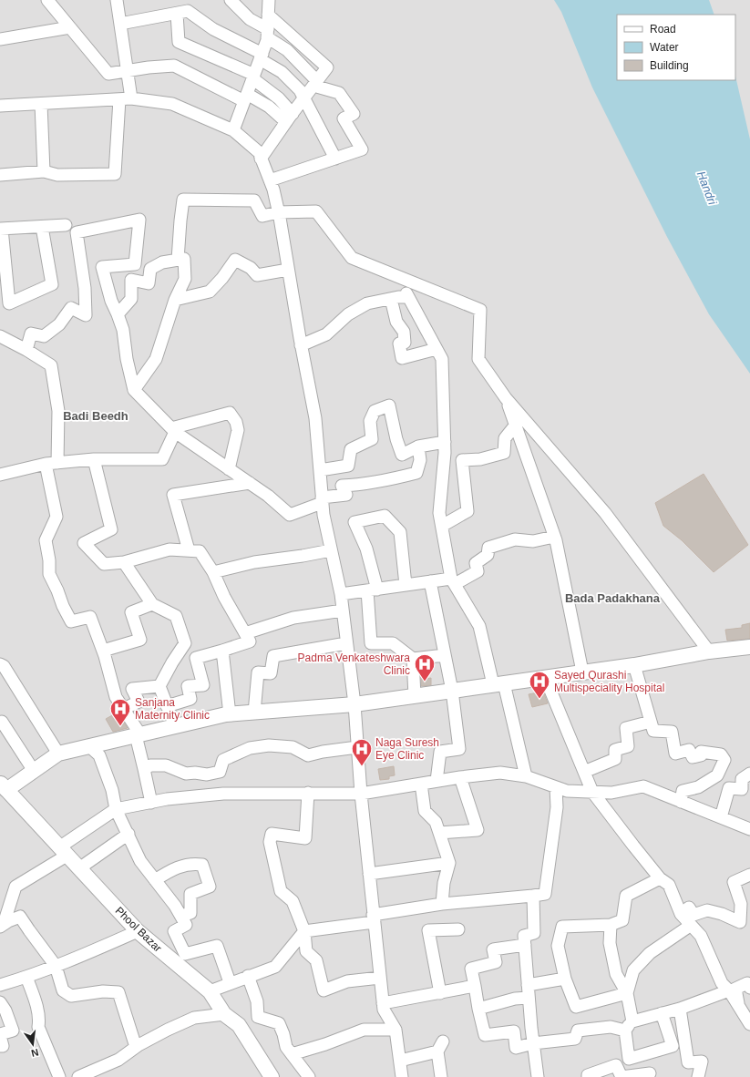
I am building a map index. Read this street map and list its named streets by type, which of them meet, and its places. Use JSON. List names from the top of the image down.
{
  "streets": {
    "street": ["Phool Bazar"]
  },
  "districts": ["Badi Beedh", "Bada Padakhana"],
  "water": ["Handri"],
  "places": {
    "hospital": [
      "Padma Venkateshwara Clinic",
      "Sayed Qurashi Multispeciality Hospital",
      "Sanjana Maternity Clinic",
      "Naga Suresh Eye Clinic"
    ]
  },
  "legend": ["Road", "Water", "Building"],
  "north": "bottom"
}
